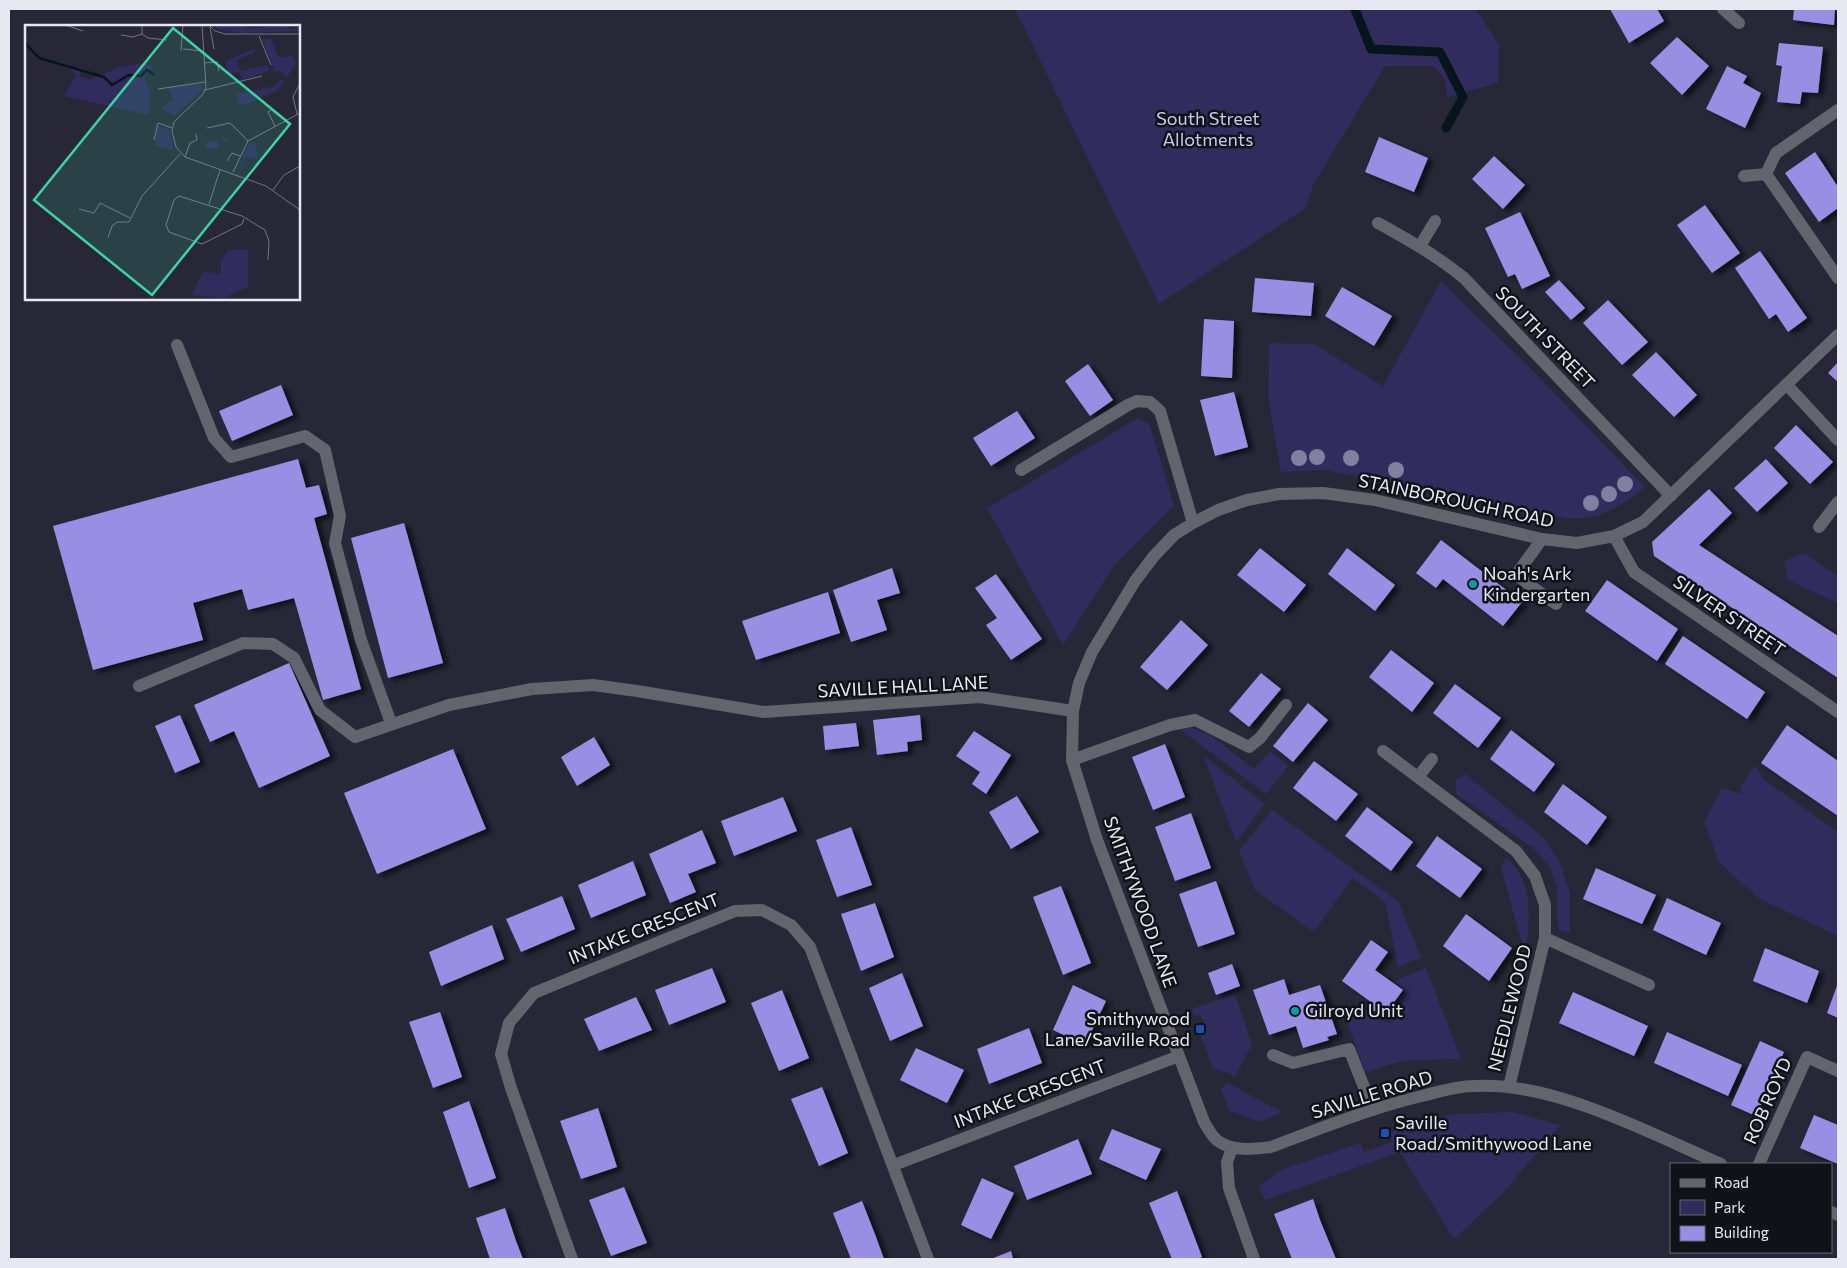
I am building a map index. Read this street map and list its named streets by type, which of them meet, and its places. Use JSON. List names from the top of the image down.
{
  "streets": {
    "street": [
      "SOUTH STREET",
      "STAINBOROUGH ROAD",
      "SILVER STREET",
      "SAVILLE HALL LANE",
      "SMITHYWOOD LANE",
      "INTAKE CRESCENT",
      "NEEDLEWOOD",
      "SAVILLE ROAD",
      "ROB ROYD"
    ]
  },
  "crossings": [
    ["SOUTH STREET", "STAINBOROUGH ROAD"],
    ["STAINBOROUGH ROAD", "SILVER STREET"],
    ["STAINBOROUGH ROAD", "SMITHYWOOD LANE"],
    ["SAVILLE HALL LANE", "SMITHYWOOD LANE"],
    ["SMITHYWOOD LANE", "INTAKE CRESCENT"],
    ["SMITHYWOOD LANE", "SAVILLE ROAD"],
    ["NEEDLEWOOD", "SAVILLE ROAD"]
  ],
  "parks": ["South Street Allotments"],
  "places": {
    "other": ["Noah's Ark Kindergarten", "Gilroyd Unit"],
    "transit": ["Smithywood Lane/Saville Road", "Saville Road/Smithywood Lane"]
  },
  "legend": ["Road", "Park", "Building"]
}
